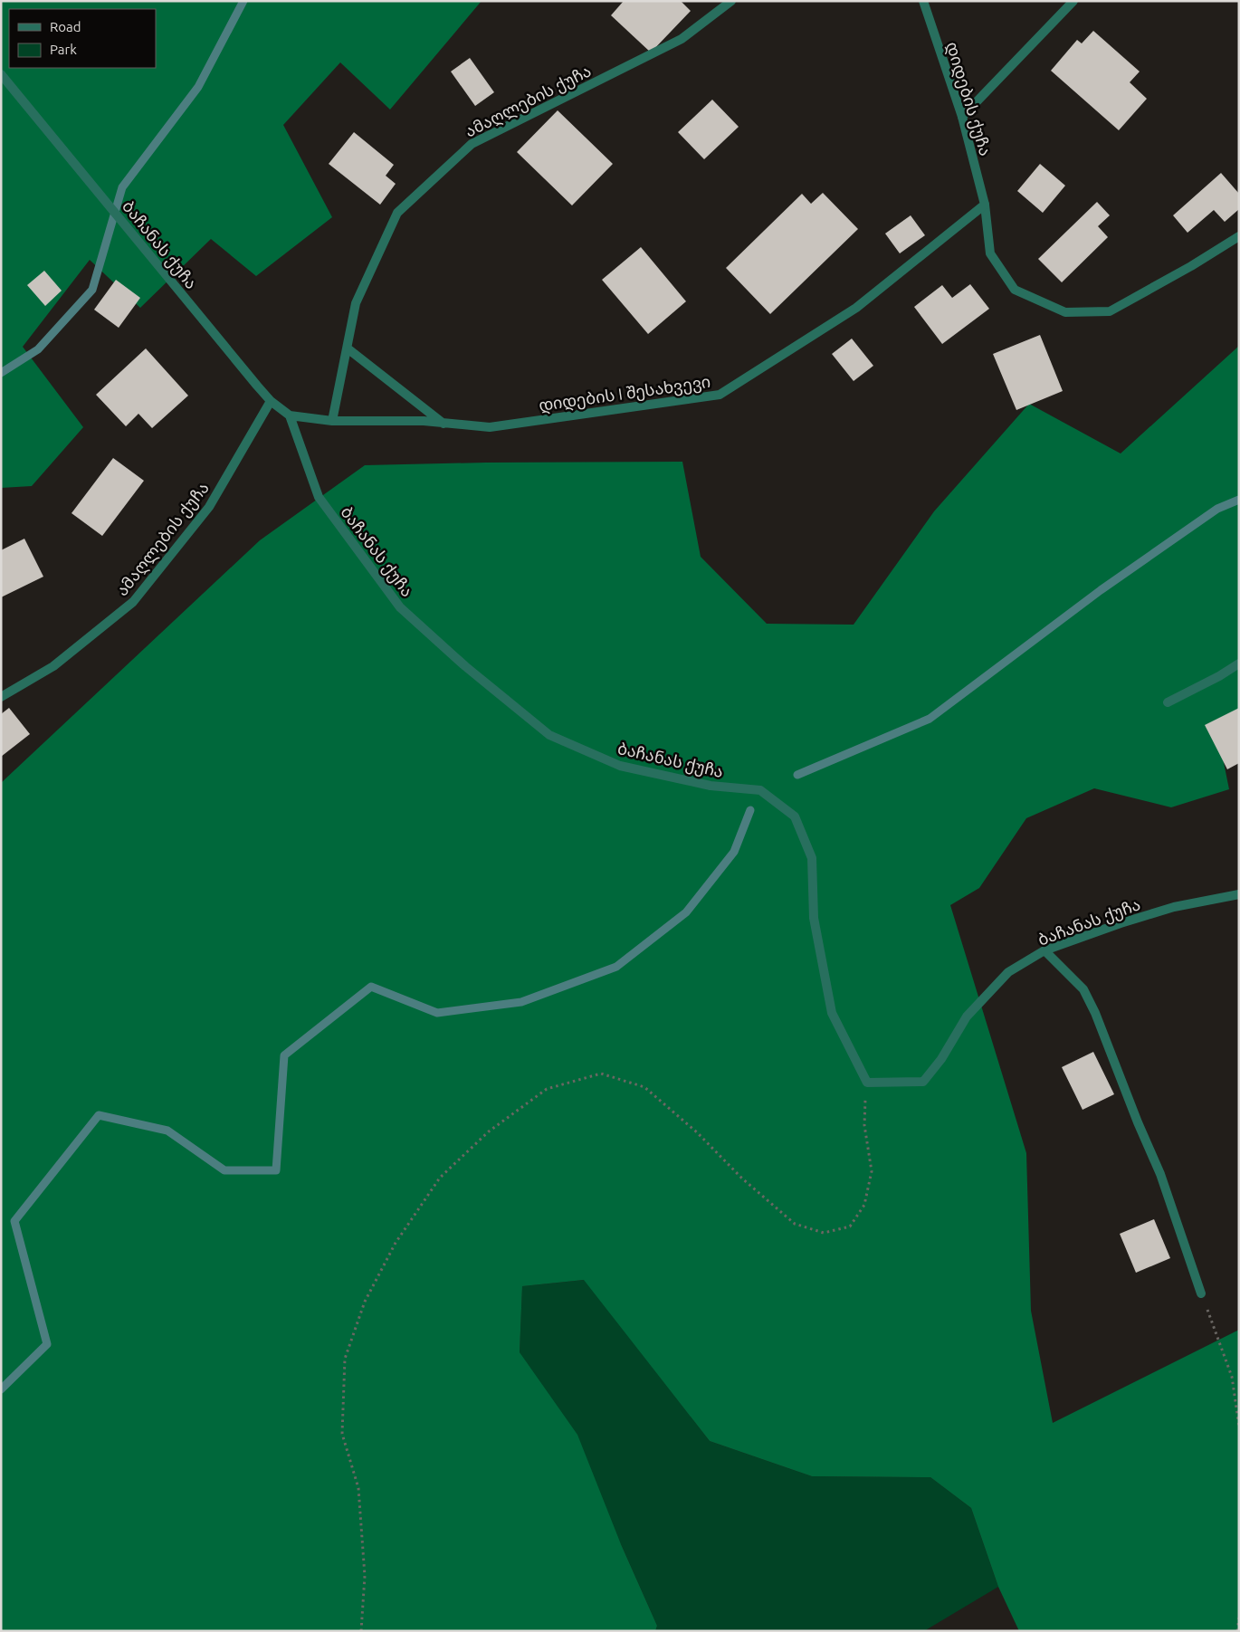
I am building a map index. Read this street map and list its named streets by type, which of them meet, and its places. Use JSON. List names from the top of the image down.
{
  "streets": {
    "street": [
      "დიდების ქუჩა",
      "ამაღლების ქუჩა",
      "ბაჩანას ქუჩა",
      "დიდების I შესახვევი"
    ]
  },
  "crossings": [
    ["დიდების ქუჩა", "დიდების I შესახვევი"],
    ["ამაღლების ქუჩა", "ბაჩანას ქუჩა"],
    ["ამაღლების ქუჩა", "დიდების I შესახვევი"],
    ["ბაჩანას ქუჩა", "დიდების I შესახვევი"]
  ],
  "legend": ["Road", "Park"]
}
